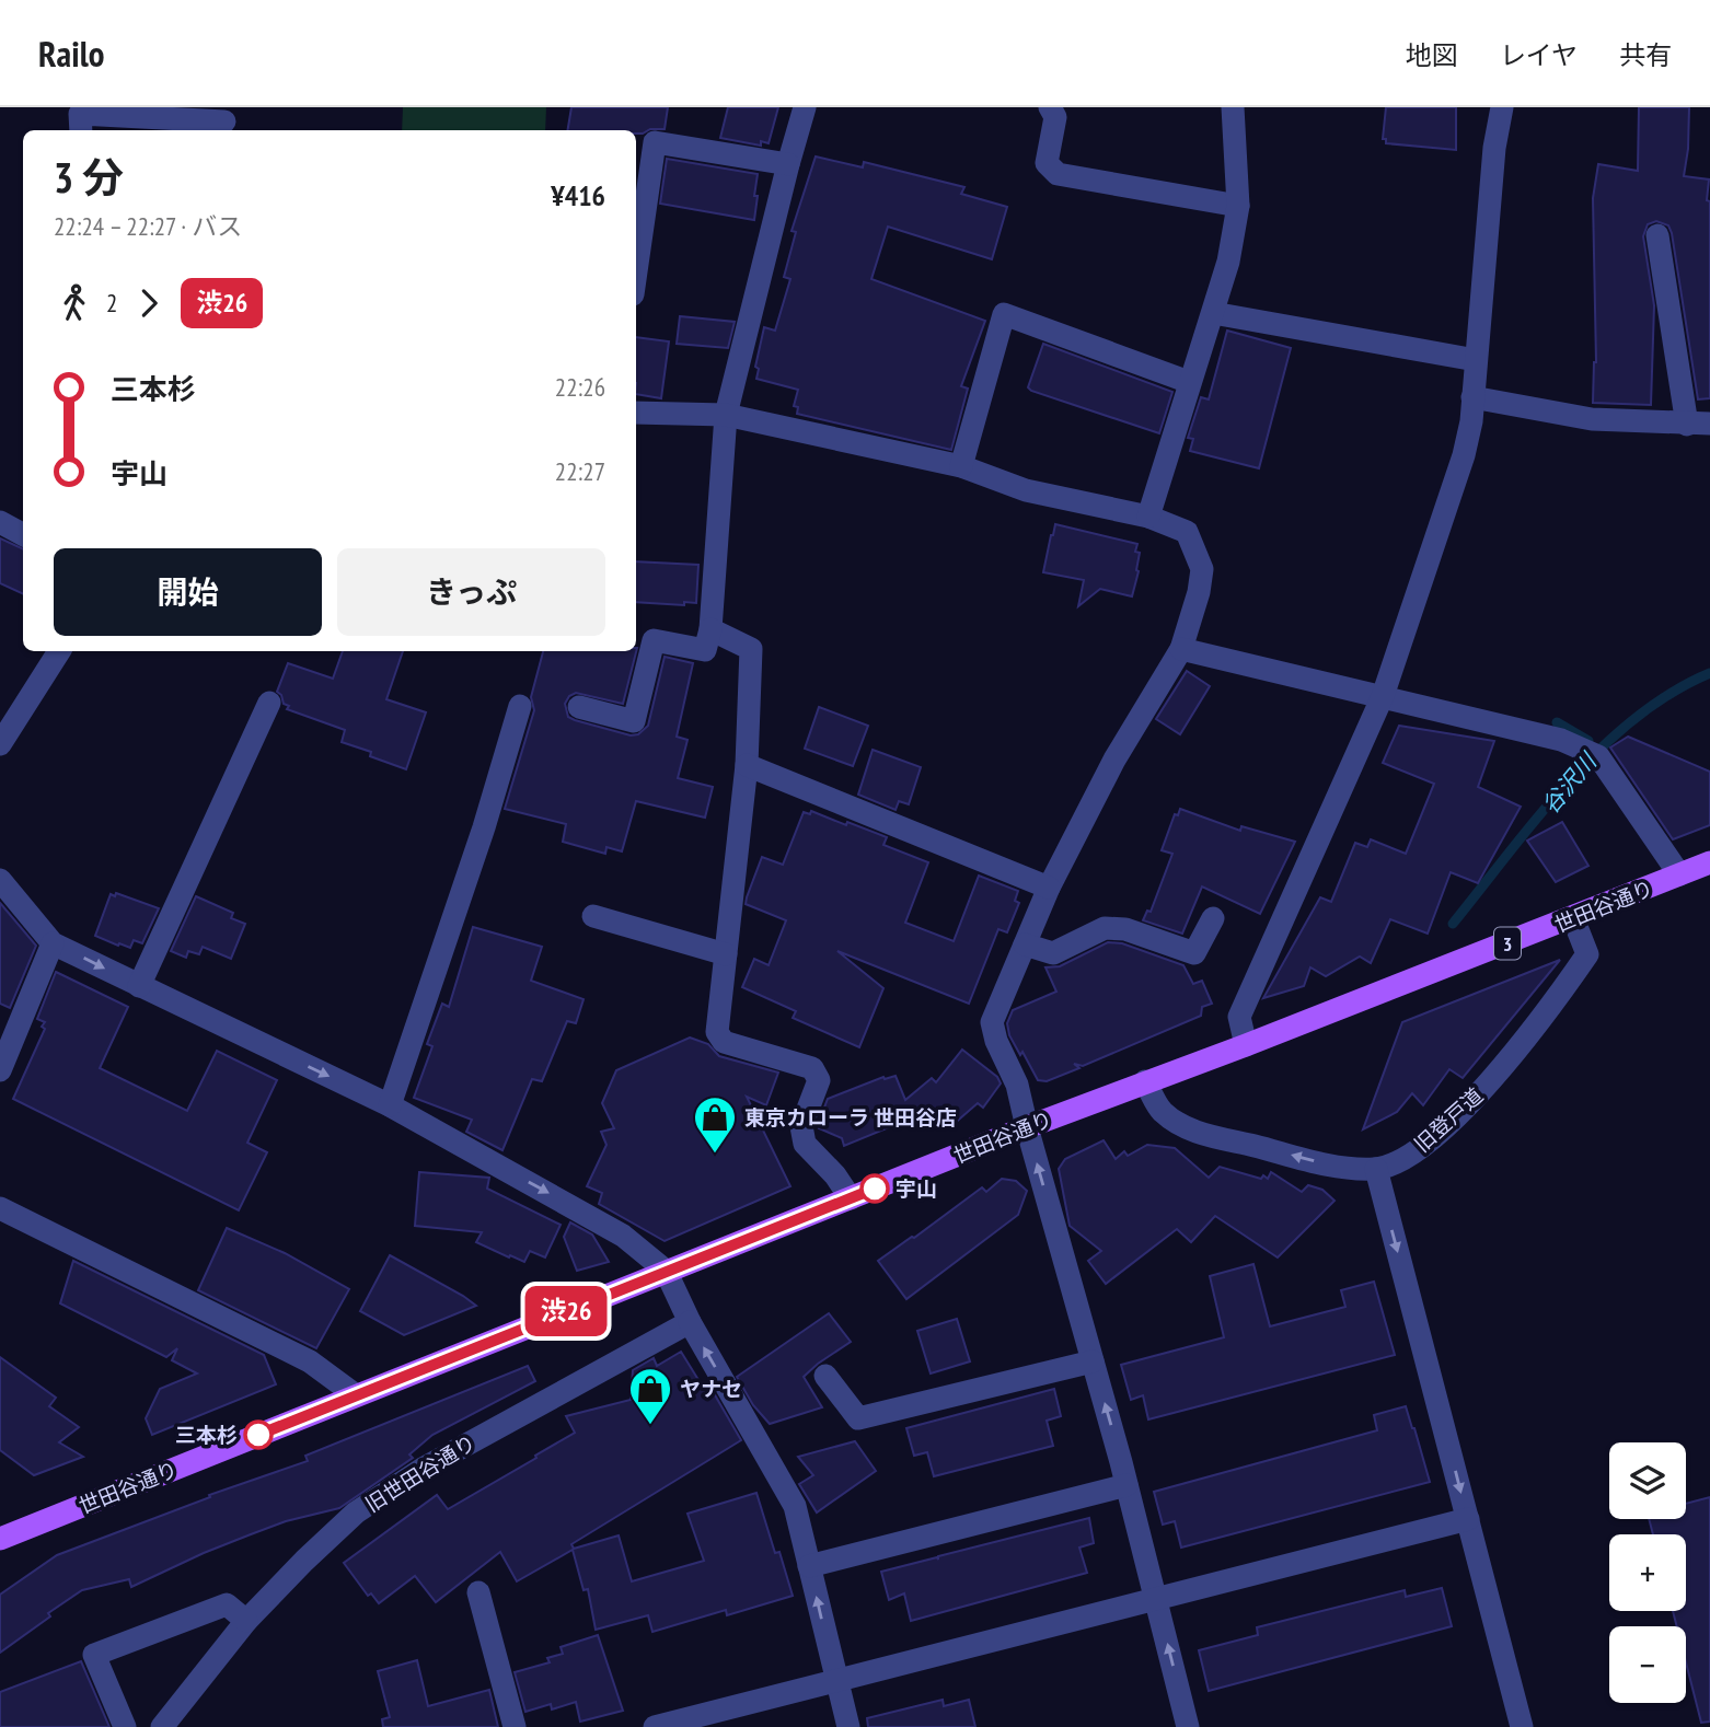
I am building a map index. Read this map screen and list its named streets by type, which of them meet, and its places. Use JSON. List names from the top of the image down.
{
  "streets": {
    "main road": ["世田谷通り", "3"],
    "street": ["旧登戸道", "旧世田谷通り"]
  },
  "crossings": [
    ["世田谷通り", "旧登戸道"]
  ],
  "one_way": ["旧登戸道"],
  "water": ["谷沢川"],
  "places": {
    "shop": ["東京カローラ 世田谷店", "ヤナセ"],
    "other": ["宇山", "三本杉"]
  },
  "lines": ["bus line 渋26"],
  "page": {
    "header": "Railo",
    "nav": ["地図", "レイヤ", "共有"],
    "on_map": "渋26",
    "heading": ["3 分", "22:24 – 22:27 · バス", "¥416"],
    "legs": ["2", "渋26"],
    "list": [
      {
        "name": "三本杉",
        "value": "22:26"
      },
      {
        "name": "宇山",
        "value": "22:27"
      }
    ],
    "buttons": ["開始", "きっぷ"],
    "map_buttons": ["+", "−"]
  }
}
